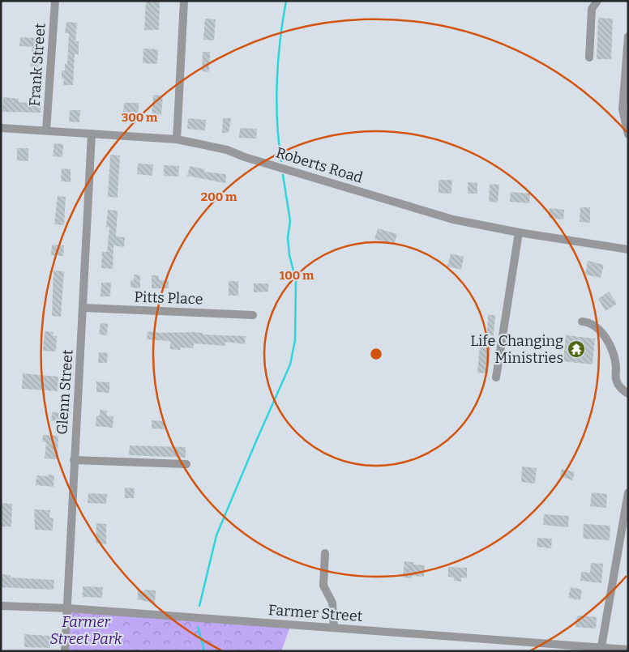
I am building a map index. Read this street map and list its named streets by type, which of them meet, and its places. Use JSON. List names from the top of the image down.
{
  "streets": {
    "street": [
      "Frank Street",
      "Roberts Road",
      "Pitts Place",
      "Glenn Street",
      "Farmer Street"
    ]
  },
  "crossings": [
    ["Frank Street", "Roberts Road"],
    ["Roberts Road", "Glenn Street"],
    ["Pitts Place", "Glenn Street"],
    ["Glenn Street", "Farmer Street"]
  ],
  "parks": ["Farmer Street Park"],
  "places": {
    "temple": ["Life Changing Ministries"]
  },
  "rings": ["300 m", "200 m", "100 m"]
}
